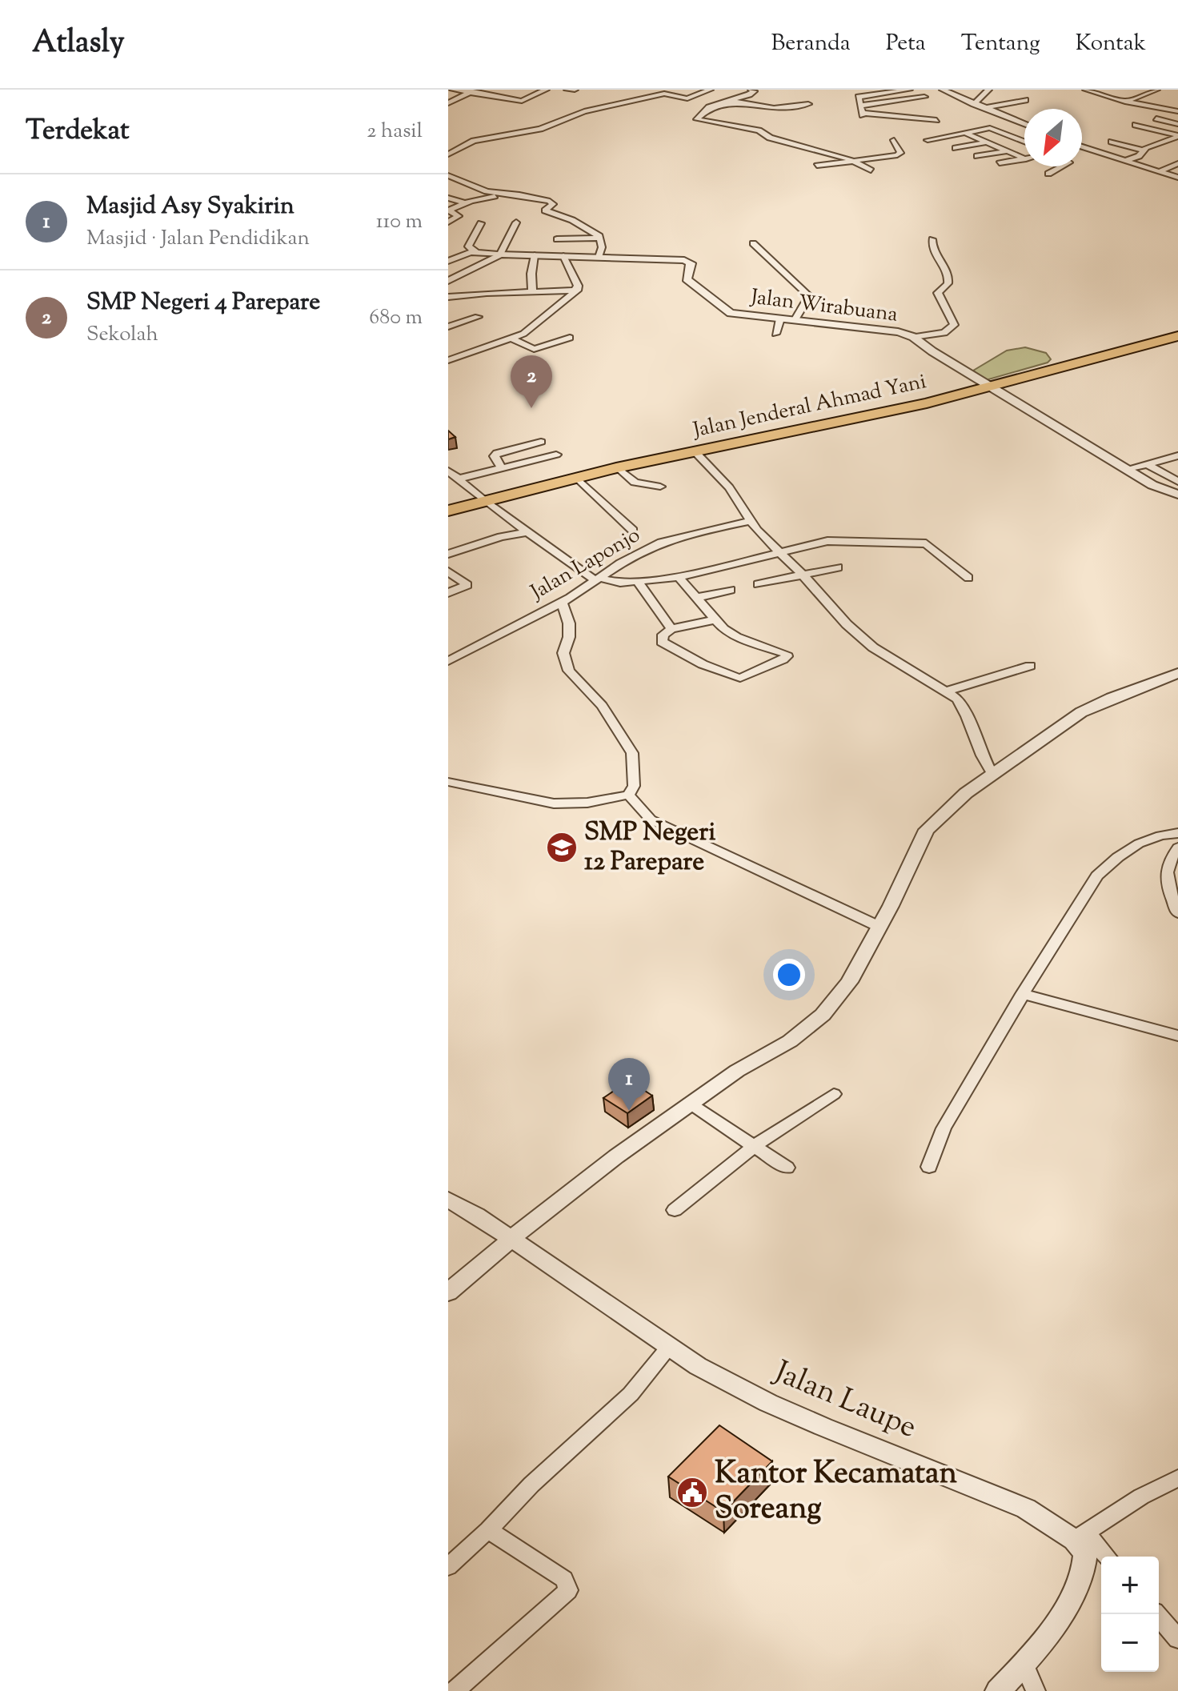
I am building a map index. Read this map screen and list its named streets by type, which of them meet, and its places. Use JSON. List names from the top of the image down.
{
  "streets": {
    "highway": ["Jalan Jenderal Ahmad Yani"],
    "street": ["Jalan Wirabuana", "Jalan Laponjo", "Jalan Laupe"]
  },
  "crossings": [
    ["Jalan Wirabuana", "Jalan Jenderal Ahmad Yani"]
  ],
  "places": {
    "school or university": ["SMP Negeri 12 Parepare"],
    "public building": ["Kantor Kecamatan Soreang"]
  },
  "north": "bottom left",
  "page": {
    "header": "Atlasly",
    "nav": [
      "Beranda",
      "Peta",
      "Tentang",
      "Kontak"
    ],
    "heading": ["Terdekat", "2 hasil"],
    "list": [
      {
        "mark": "1",
        "name": "Masjid Asy Syakirin",
        "note": "Masjid · Jalan Pendidikan",
        "value": "110 m"
      },
      {
        "mark": "2",
        "name": "SMP Negeri 4 Parepare",
        "note": "Sekolah",
        "value": "680 m"
      }
    ],
    "pins": ["2", "1"],
    "map_buttons": ["+", "−"]
  }
}
